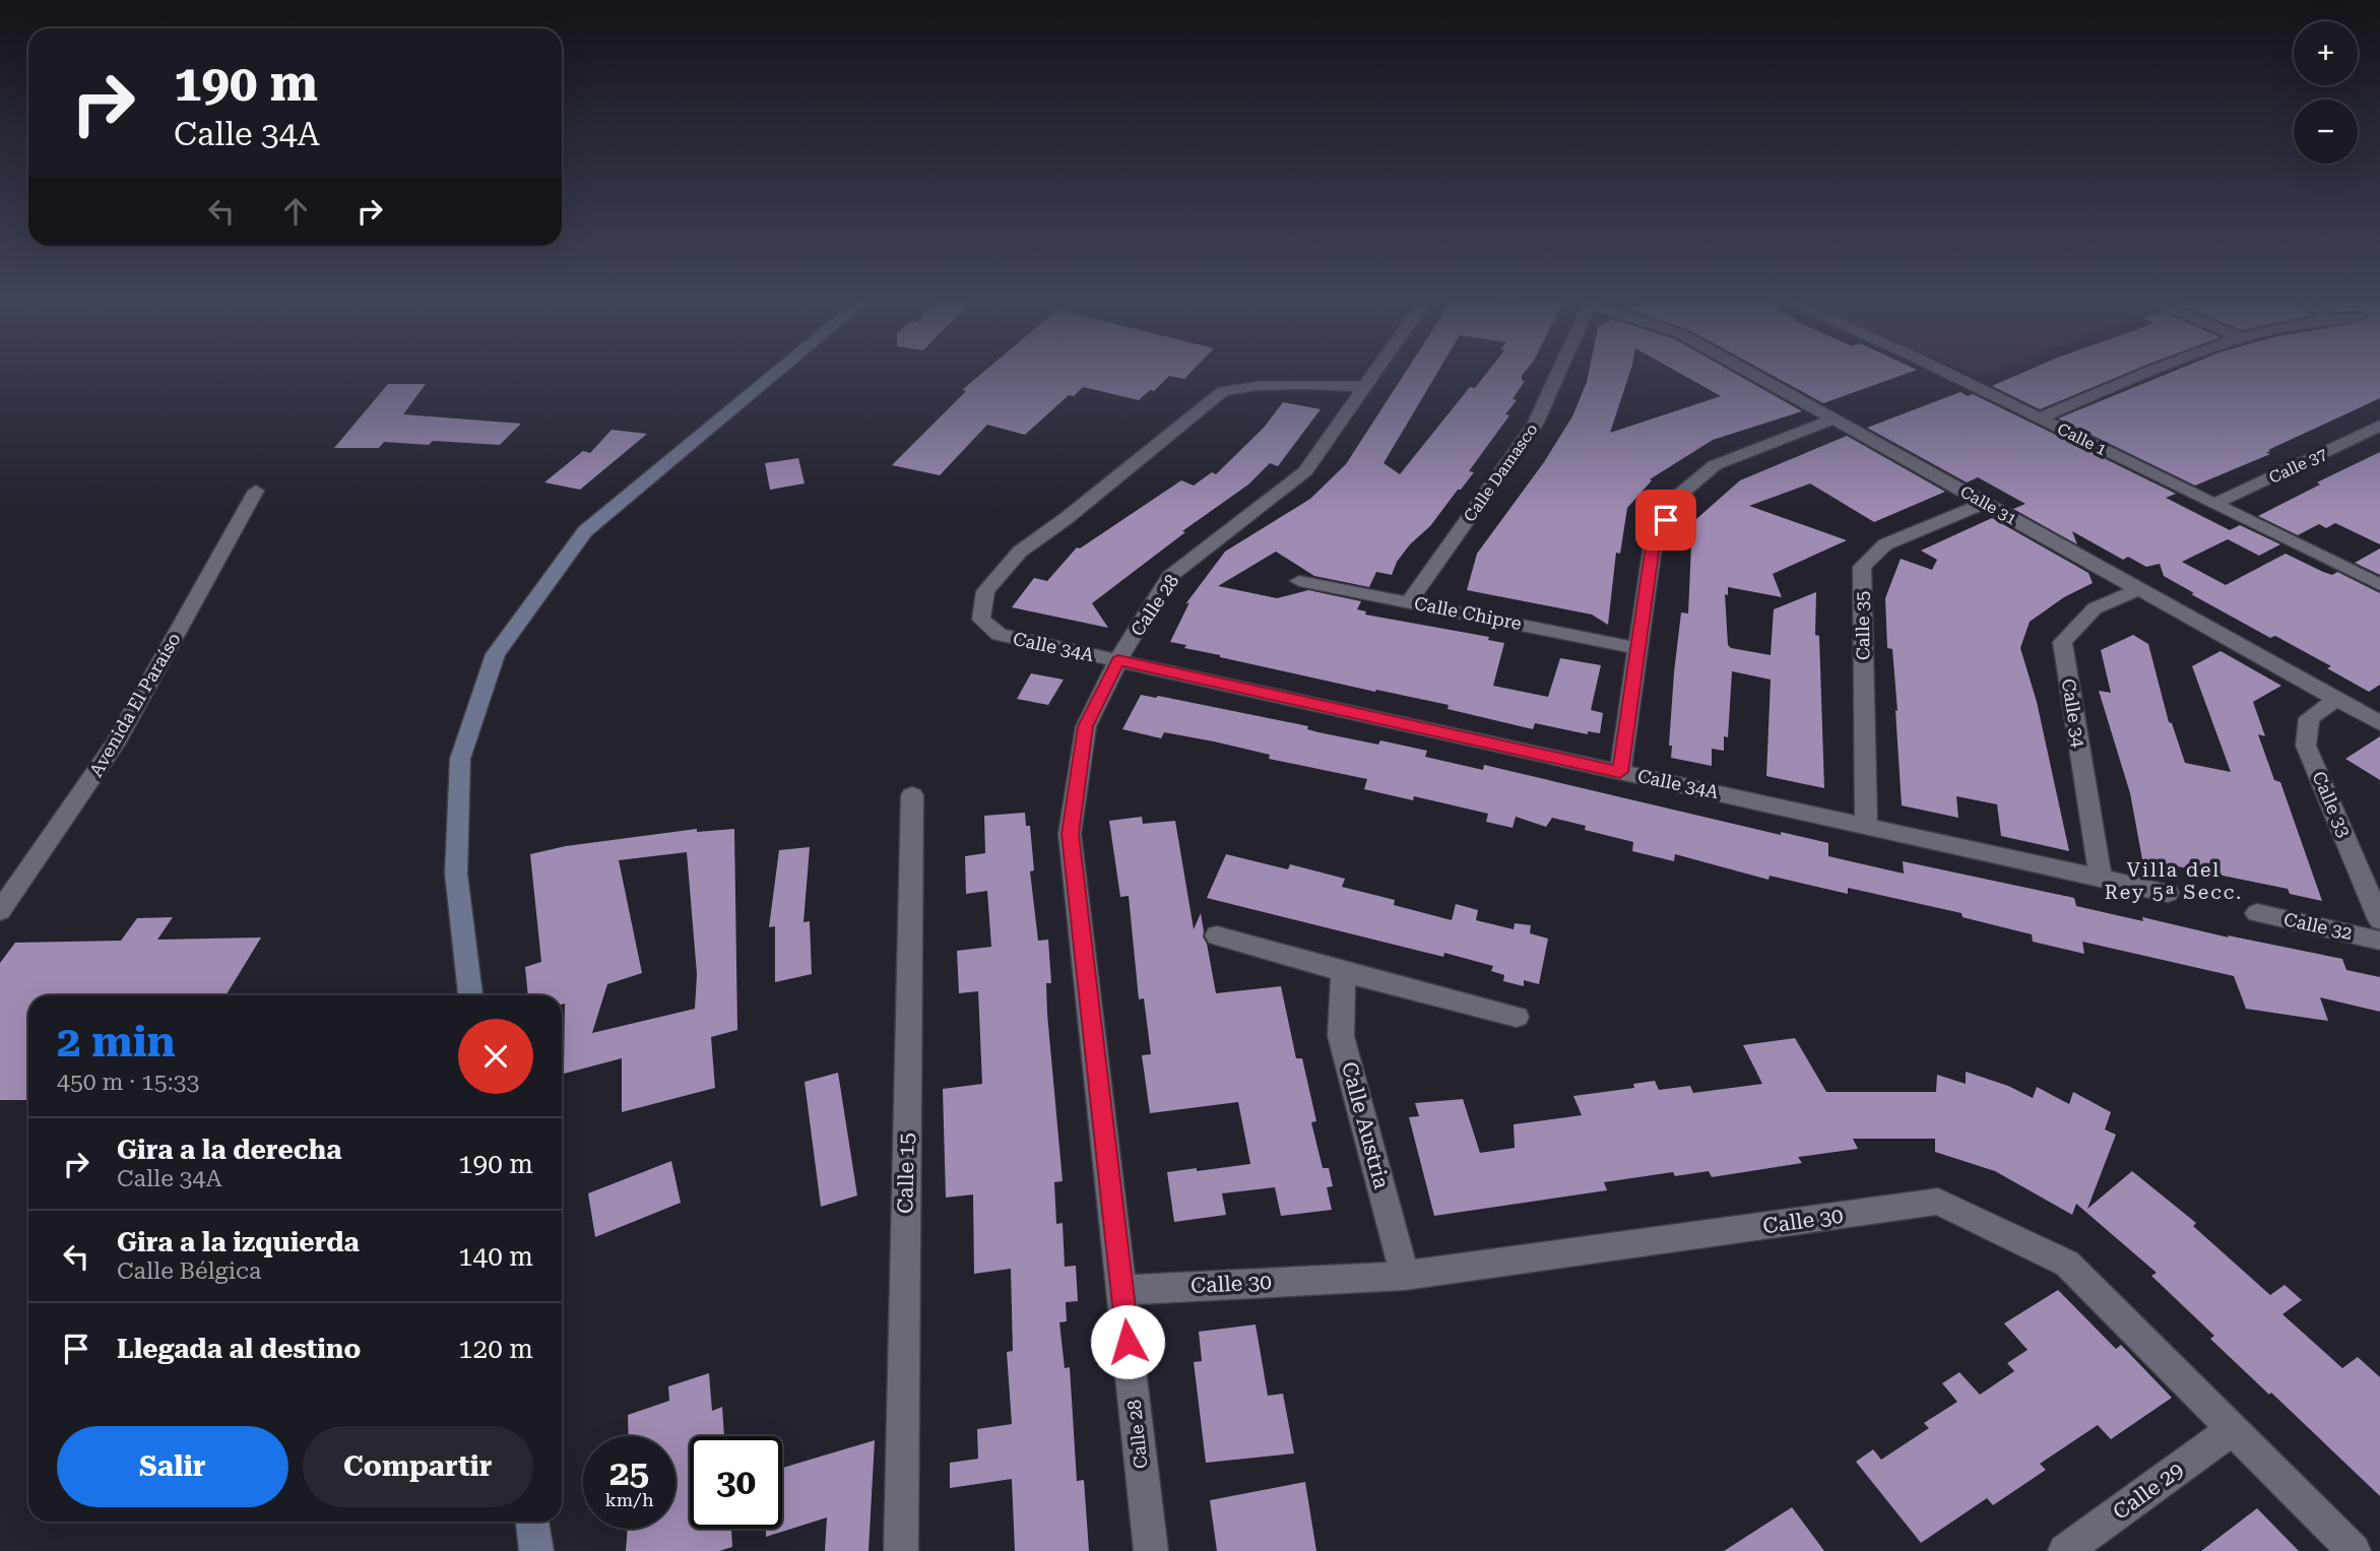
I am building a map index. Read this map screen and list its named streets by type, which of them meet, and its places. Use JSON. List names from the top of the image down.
{
  "streets": {
    "street": [
      "Calle 1",
      "Calle 37",
      "Calle Damasco",
      "Calle 31",
      "Calle 28",
      "Calle Chipre",
      "Calle 35",
      "Calle 34A",
      "Avenida El Paraíso",
      "Calle 34",
      "Calle 33",
      "Calle 32",
      "Calle Austria",
      "Calle 15",
      "Calle 30",
      "Calle 29"
    ]
  },
  "crossings": [
    ["Calle 1", "Calle 37"],
    ["Calle Damasco", "Calle Chipre"],
    ["Calle 31", "Calle 35"],
    ["Calle 31", "Calle 34"],
    ["Calle 31", "Calle 33"],
    ["Calle 28", "Calle 34A"],
    ["Calle 28", "Calle 30"],
    ["Calle 35", "Calle 34A"],
    ["Calle 34A", "Calle 34"],
    ["Calle Austria", "Calle 30"],
    ["Calle 30", "Calle 29"]
  ],
  "districts": ["Villa del Rey 5ª Secc."],
  "page": {
    "map_buttons": ["+", "−"],
    "turn": ["190 m", "Calle 34A"],
    "heading": ["2 min", "450 m · 15:33"],
    "list": [
      {
        "name": "Gira a la derecha",
        "note": "Calle 34A",
        "value": "190 m"
      },
      {
        "name": "Gira a la izquierda",
        "note": "Calle Bélgica",
        "value": "140 m"
      },
      {
        "name": "Llegada al destino",
        "value": "120 m"
      }
    ],
    "buttons": ["Salir", "Compartir"],
    "speed": "25 km/h",
    "limit": "30"
  }
}
